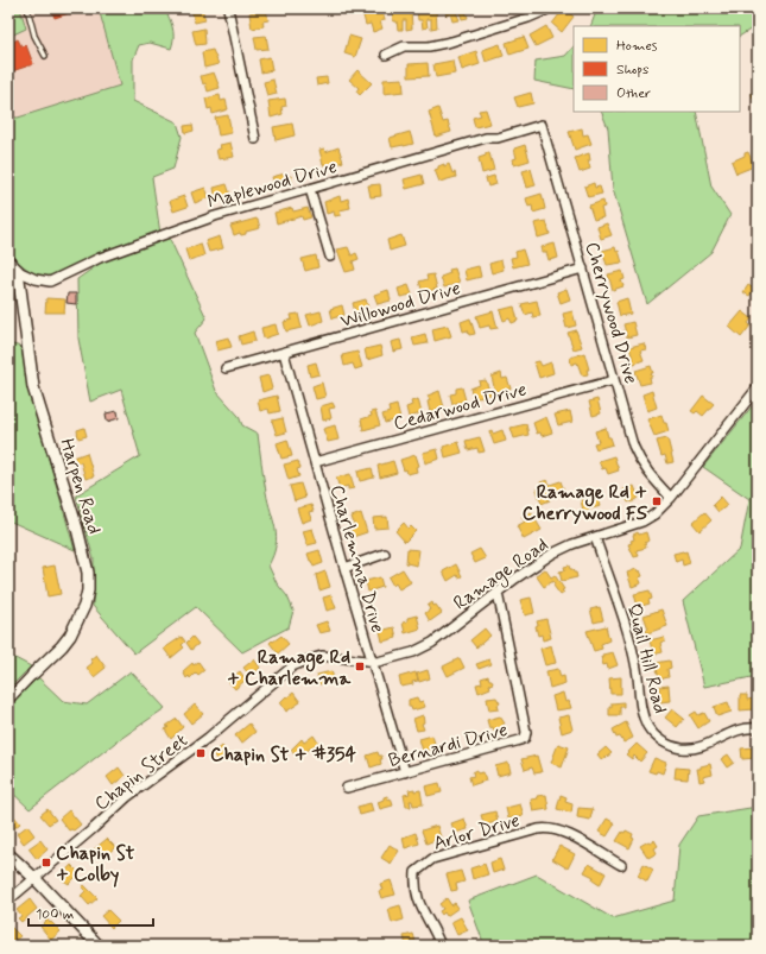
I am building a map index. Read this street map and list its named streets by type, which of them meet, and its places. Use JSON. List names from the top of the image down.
{
  "streets": {
    "street": [
      "Maplewood Drive",
      "Willowood Drive",
      "Cherrywood Drive",
      "Cedarwood Drive",
      "Harpen Road",
      "Charlemma Drive",
      "Ramage Road",
      "Quail Hill Road",
      "Bernardi Drive",
      "Chapin Street",
      "Arlor Drive"
    ]
  },
  "crossings": [
    ["Maplewood Drive", "Cherrywood Drive"],
    ["Maplewood Drive", "Harpen Road"],
    ["Willowood Drive", "Cherrywood Drive"],
    ["Willowood Drive", "Charlemma Drive"],
    ["Cherrywood Drive", "Cedarwood Drive"],
    ["Cherrywood Drive", "Ramage Road"],
    ["Cedarwood Drive", "Charlemma Drive"],
    ["Charlemma Drive", "Ramage Road"],
    ["Charlemma Drive", "Bernardi Drive"],
    ["Ramage Road", "Quail Hill Road"],
    ["Ramage Road", "Bernardi Drive"],
    ["Ramage Road", "Chapin Street"]
  ],
  "places": {
    "transit": [
      "Ramage Rd + Cherrywood FS",
      "Ramage Rd + Charlemma",
      "Chapin St + #354",
      "Chapin St + Colby"
    ]
  },
  "legend": ["Homes", "Shops", "Other"],
  "scale_bar": "100 m"
}
